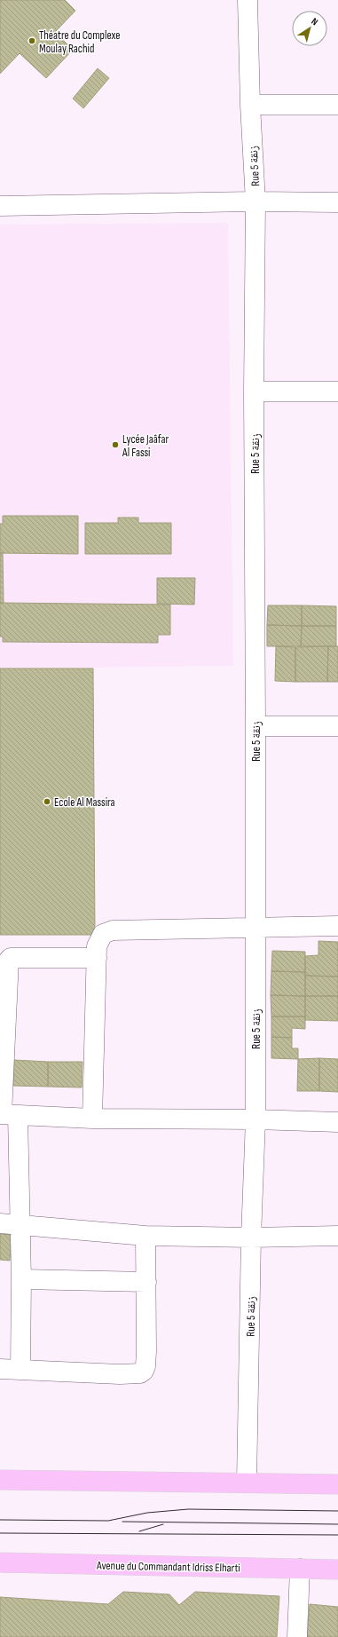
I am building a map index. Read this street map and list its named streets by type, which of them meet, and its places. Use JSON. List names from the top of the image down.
{
  "streets": {
    "main road": ["Avenue du Commandant Idriss Elharti"],
    "street": ["Rue 5 زنقة"]
  },
  "places": ["Théatre du Complexe Moulay Rachid", "Lycée Jaâfar Al Fassi", "Ecole Al Massira"],
  "north": "top right"
}
